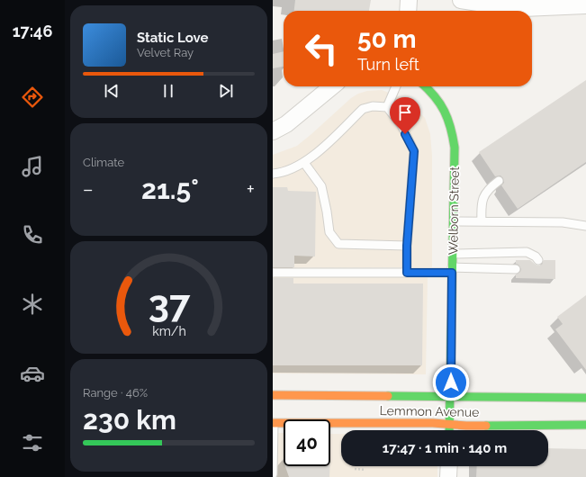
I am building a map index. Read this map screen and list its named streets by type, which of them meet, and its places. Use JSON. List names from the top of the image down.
{
  "streets": {
    "main road": ["Welborn Street", "Lemmon Avenue"]
  },
  "crossings": [
    ["Welborn Street", "Lemmon Avenue"]
  ],
  "page": {
    "tabs": "17:46",
    "turn": ["50 m", "Turn left"],
    "song": ["Static Love", "Velvet Ray"],
    "tile": [
      "Climate",
      ["Range · 46%", "230 km"]
    ],
    "heat": ["−", "21.5°", "+"],
    "limit": "40",
    "trip": "17:47 · 1 min · 140 m",
    "gauge": ["37", "km/h"]
  }
}
